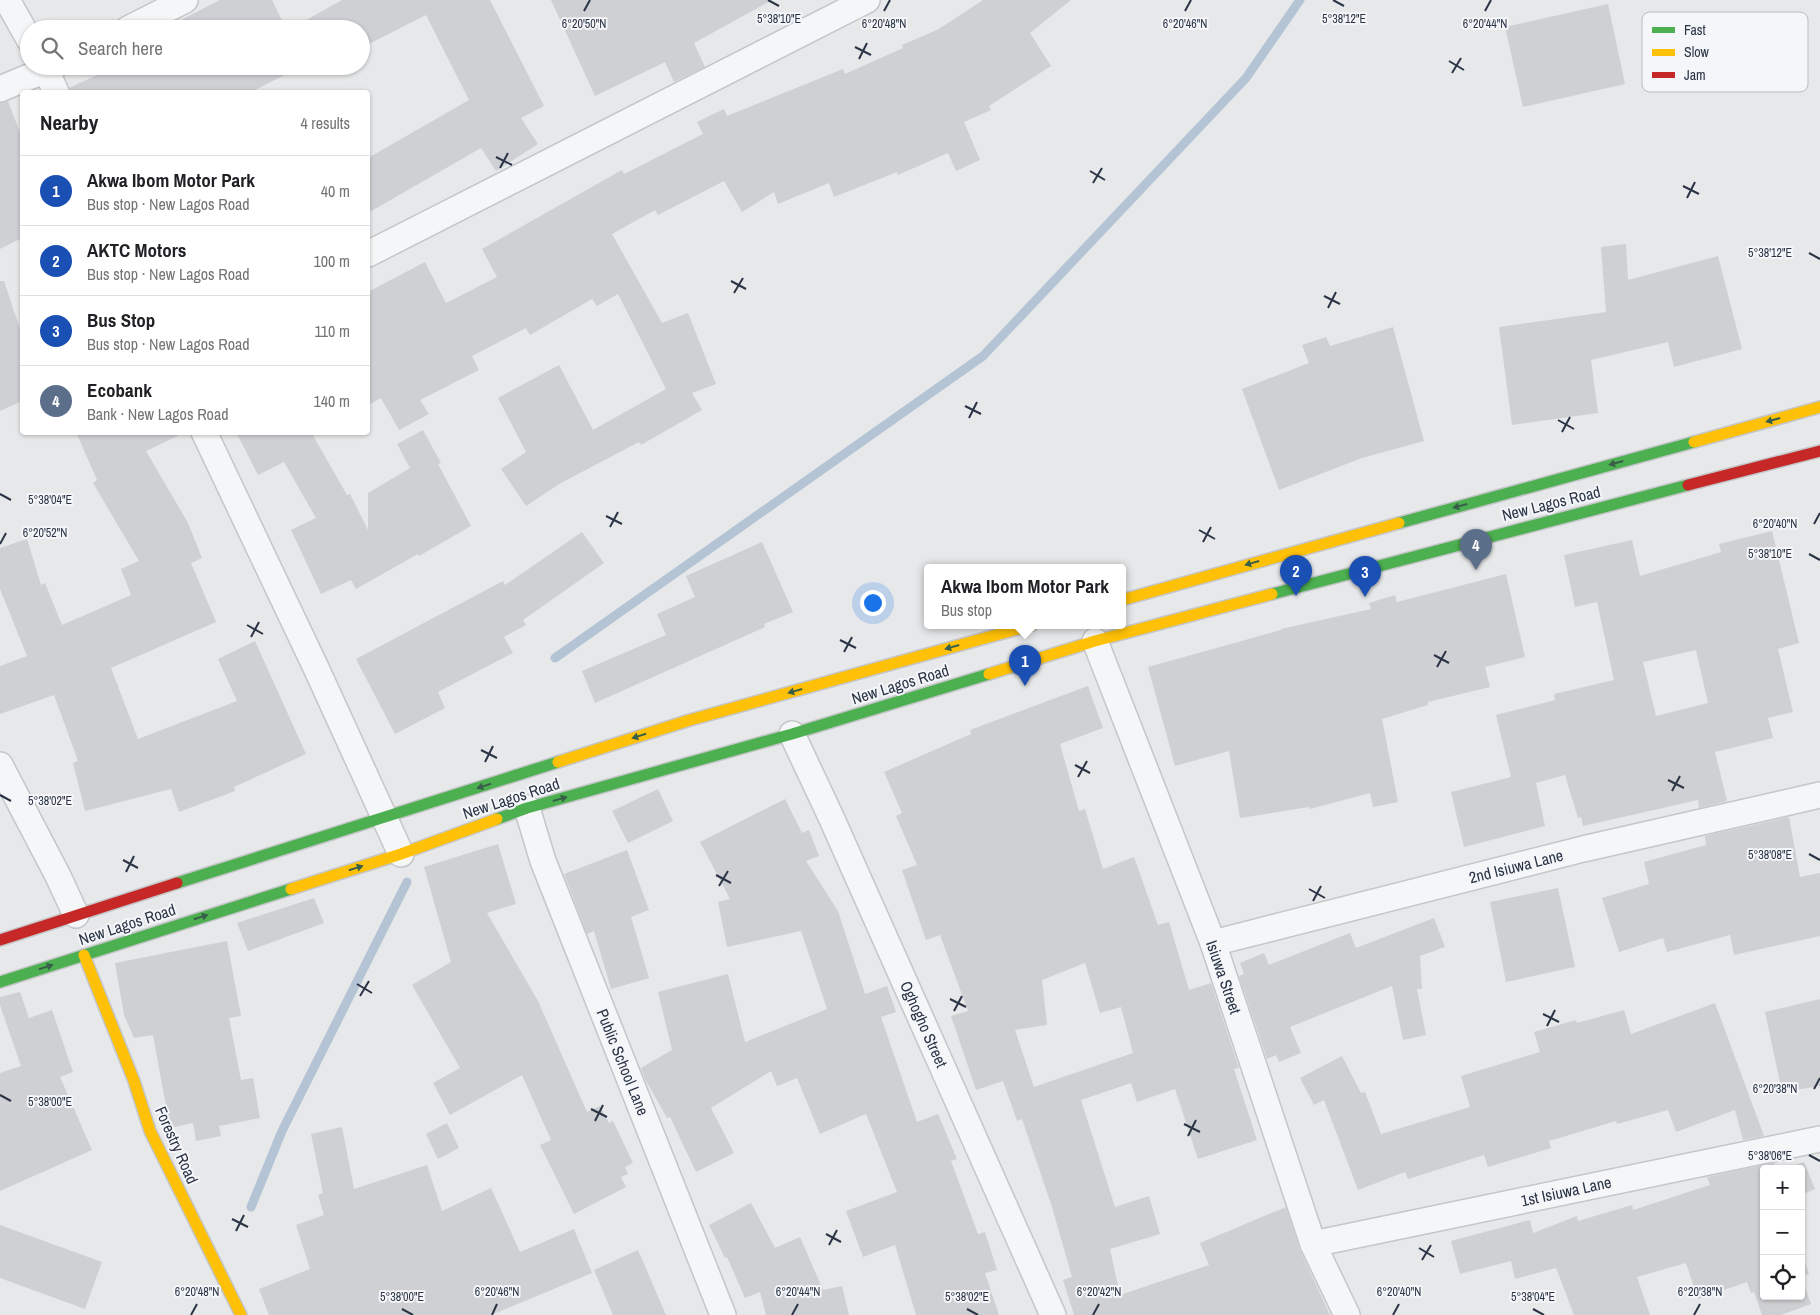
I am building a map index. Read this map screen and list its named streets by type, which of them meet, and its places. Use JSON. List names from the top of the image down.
{
  "streets": {
    "main road": ["New Lagos Road", "Forestry Road"],
    "street": [
      "2nd Isiuwa Lane",
      "Isiuwa Street",
      "Oghogho Street",
      "Public School Lane",
      "1st Isiuwa Lane"
    ]
  },
  "crossings": [
    ["New Lagos Road", "Isiuwa Street"],
    ["New Lagos Road", "Oghogho Street"],
    ["New Lagos Road", "Public School Lane"],
    ["New Lagos Road", "Forestry Road"],
    ["2nd Isiuwa Lane", "Isiuwa Street"],
    ["Isiuwa Street", "1st Isiuwa Lane"]
  ],
  "legend": ["Fast", "Slow", "Jam"],
  "page": {
    "search": "Search here",
    "heading": ["Nearby", "4 results"],
    "list": [
      {
        "mark": "1",
        "name": "Akwa Ibom Motor Park",
        "note": "Bus stop · New Lagos Road",
        "value": "40 m"
      },
      {
        "mark": "2",
        "name": "AKTC Motors",
        "note": "Bus stop · New Lagos Road",
        "value": "100 m"
      },
      {
        "mark": "3",
        "name": "Bus Stop",
        "note": "Bus stop · New Lagos Road",
        "value": "110 m"
      },
      {
        "mark": "4",
        "name": "Ecobank",
        "note": "Bank · New Lagos Road",
        "value": "140 m"
      }
    ],
    "pins": [
      "4",
      "2",
      "3",
      "1"
    ],
    "popup": ["Akwa Ibom Motor Park", "Bus stop"],
    "map_buttons": ["+", "−"]
  },
  "coordinates": [
    "5°38'10\"E",
    "5°38'12\"E",
    "6°20'50\"N",
    "6°20'48\"N",
    "6°20'46\"N",
    "6°20'44\"N",
    "5°38'04\"E",
    "6°20'40\"N",
    "6°20'52\"N",
    "5°38'02\"E",
    "5°38'08\"E",
    "6°20'38\"N",
    "5°38'00\"E",
    "5°38'06\"E",
    "6°20'42\"N"
  ]
}
